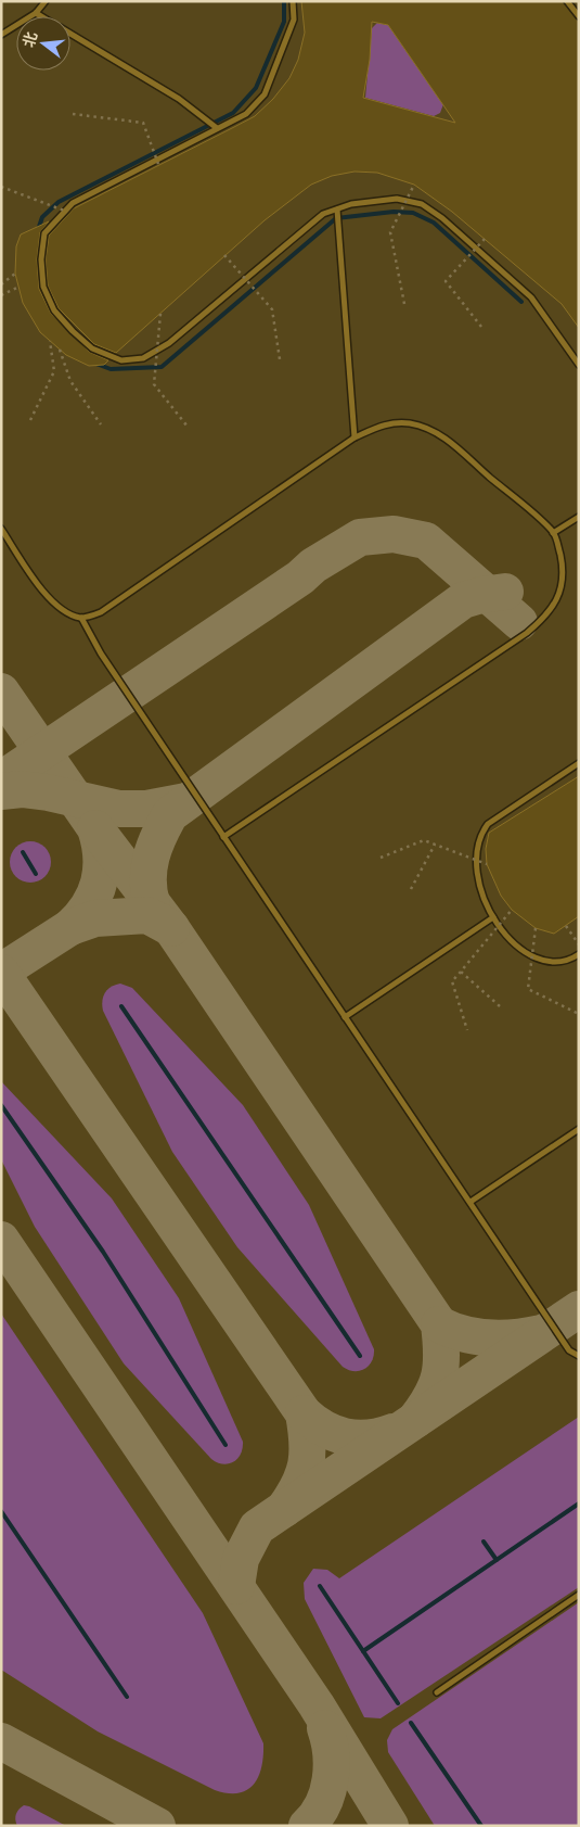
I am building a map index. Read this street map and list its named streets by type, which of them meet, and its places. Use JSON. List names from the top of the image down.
{
  "north": "left"
}
